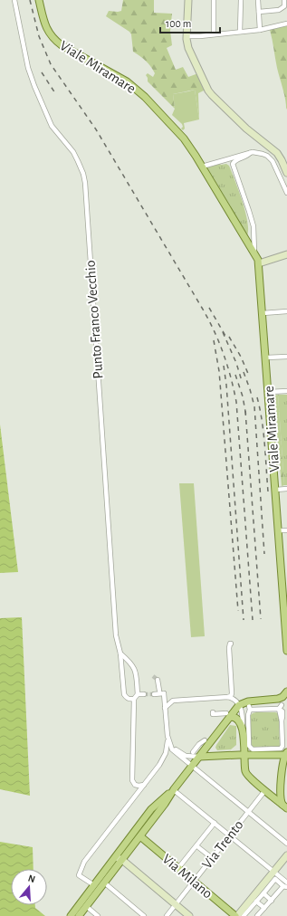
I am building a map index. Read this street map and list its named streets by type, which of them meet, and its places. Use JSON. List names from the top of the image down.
{
  "streets": {
    "main road": ["Viale Miramare", "Via Milano"],
    "street": ["Punto Franco Vecchio", "Via Trento"]
  },
  "crossings": [
    ["Via Trento", "Via Milano"]
  ],
  "scale_bar": "100 m",
  "north": "top"
}
